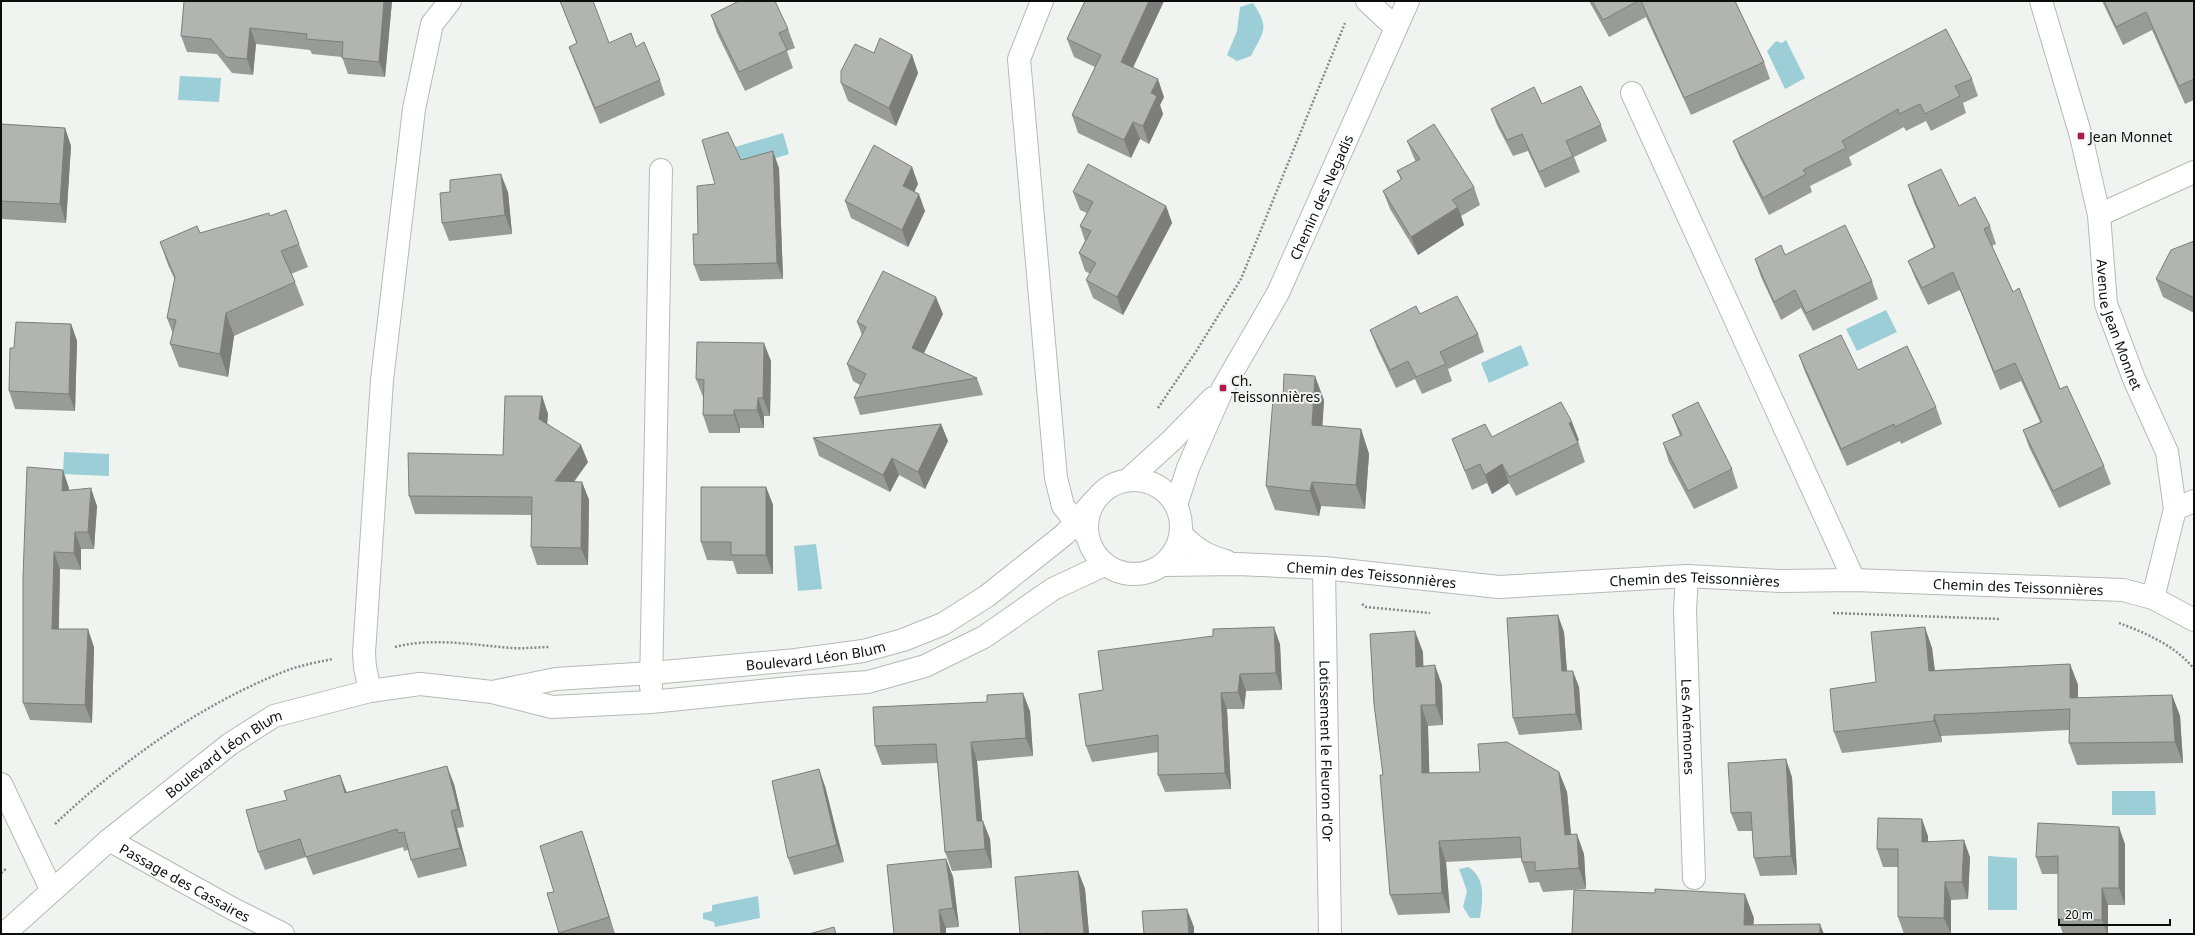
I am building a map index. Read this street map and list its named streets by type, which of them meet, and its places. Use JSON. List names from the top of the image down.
{
  "streets": {
    "street": [
      "Chemin des Negadis",
      "Avenue Jean Monnet",
      "Chemin des Teissonnières",
      "Boulevard Léon Blum",
      "Les Anémones",
      "Lotissement le Fleuron d'Or",
      "Passage des Cassaires"
    ]
  },
  "crossings": [
    ["Chemin des Negadis", "Chemin des Teissonnières"],
    ["Chemin des Negadis", "Boulevard Léon Blum"],
    ["Avenue Jean Monnet", "Chemin des Teissonnières"],
    ["Chemin des Teissonnières", "Boulevard Léon Blum"],
    ["Chemin des Teissonnières", "Les Anémones"],
    ["Chemin des Teissonnières", "Lotissement le Fleuron d'Or"],
    ["Boulevard Léon Blum", "Passage des Cassaires"]
  ],
  "places": {
    "transit": ["Jean Monnet", "Ch. Teissonnières"]
  },
  "scale_bar": "20 m"
}
